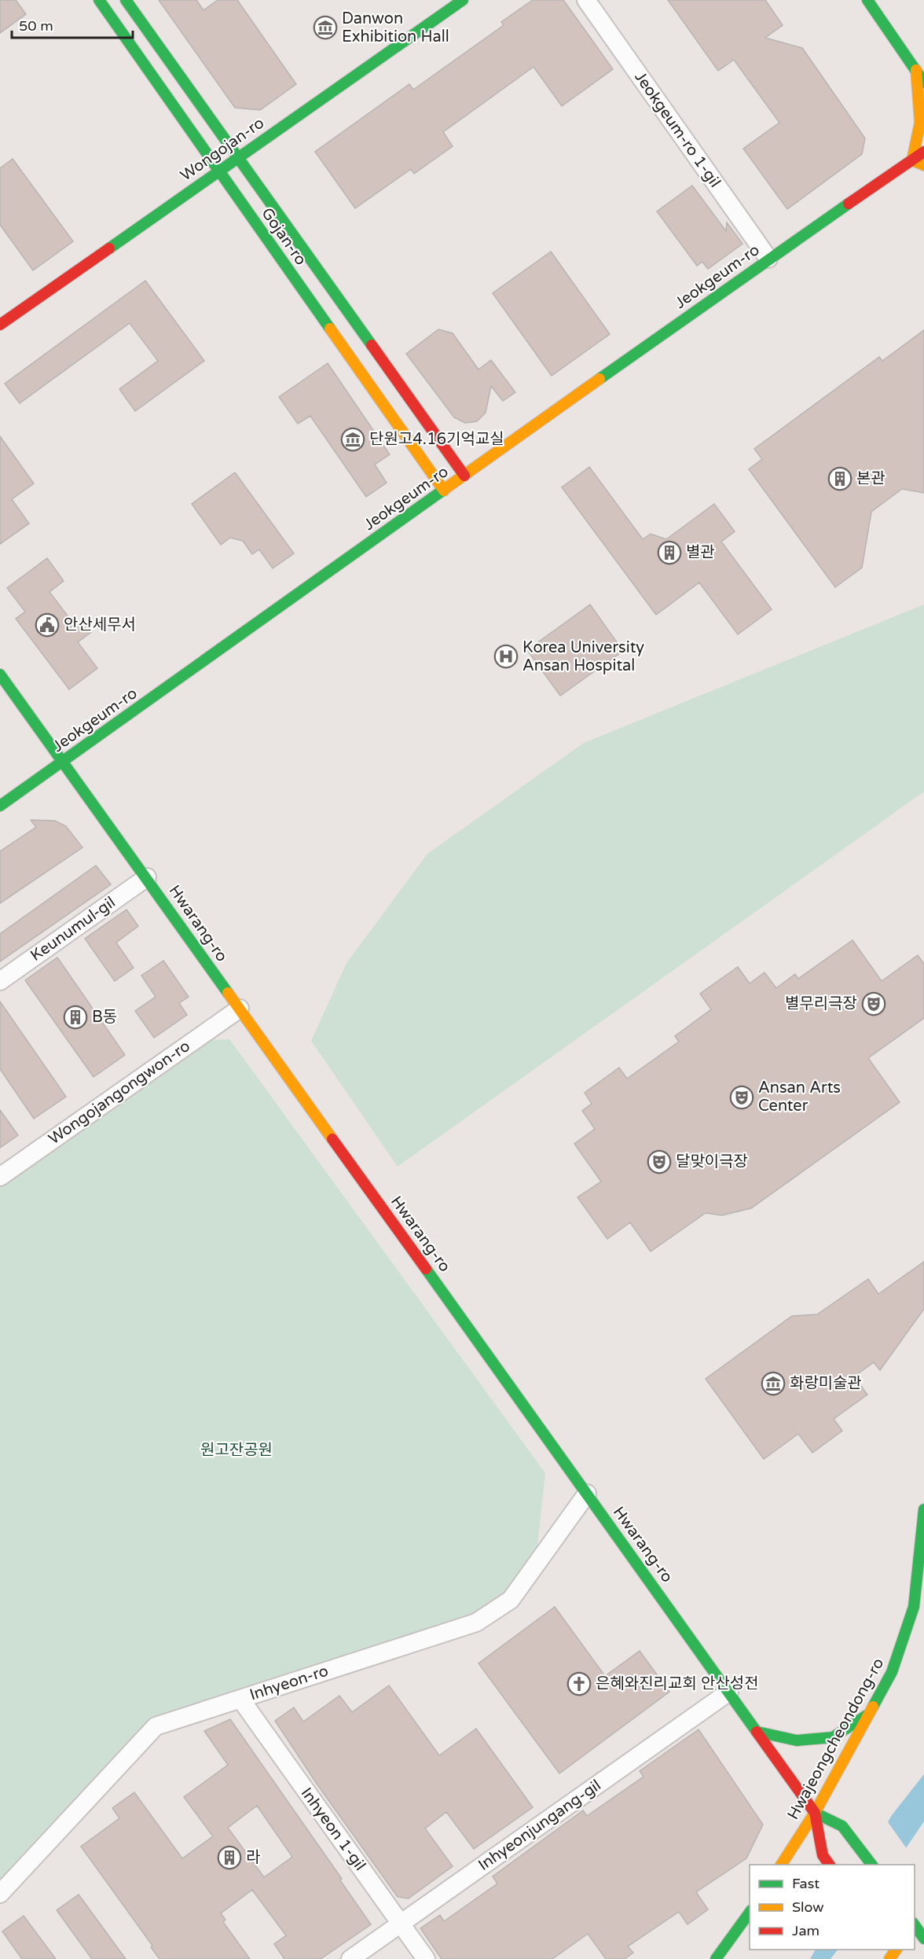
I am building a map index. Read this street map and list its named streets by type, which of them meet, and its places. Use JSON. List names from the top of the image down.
{
  "streets": {
    "street": [
      "Jeokgeum-ro 1-gil",
      "Wongojan-ro",
      "Gojan-ro",
      "Jeokgeum-ro",
      "Hwarang-ro",
      "Keunumul-gil",
      "Wongojangongwon-ro",
      "Inhyeon-ro",
      "Hwajeongcheondong-ro",
      "Inhyeonjungang-gil",
      "Inhyeon 1-gil"
    ]
  },
  "crossings": [
    ["Jeokgeum-ro 1-gil", "Jeokgeum-ro"],
    ["Wongojan-ro", "Gojan-ro"],
    ["Gojan-ro", "Jeokgeum-ro"],
    ["Jeokgeum-ro", "Hwarang-ro"],
    ["Hwarang-ro", "Keunumul-gil"],
    ["Hwarang-ro", "Wongojangongwon-ro"],
    ["Hwarang-ro", "Inhyeon-ro"],
    ["Hwarang-ro", "Hwajeongcheondong-ro"],
    ["Hwarang-ro", "Inhyeonjungang-gil"],
    ["Inhyeon-ro", "Inhyeon 1-gil"],
    ["Inhyeonjungang-gil", "Inhyeon 1-gil"]
  ],
  "parks": ["원고잔공원"],
  "places": {
    "museum": ["Danwon Exhibition Hall", "단원고4.16기억교실", "화랑미술관"],
    "building": [
      "본관",
      "별관",
      "B동",
      "라"
    ],
    "public building": ["안산세무서"],
    "hospital": ["Korea University Ansan Hospital"],
    "theatre": ["별무리극장", "Ansan Arts Center", "달맞이극장"],
    "church": ["은혜와진리교회 안산성전"]
  },
  "legend": ["Fast", "Slow", "Jam"],
  "scale_bar": "50 m"
}
